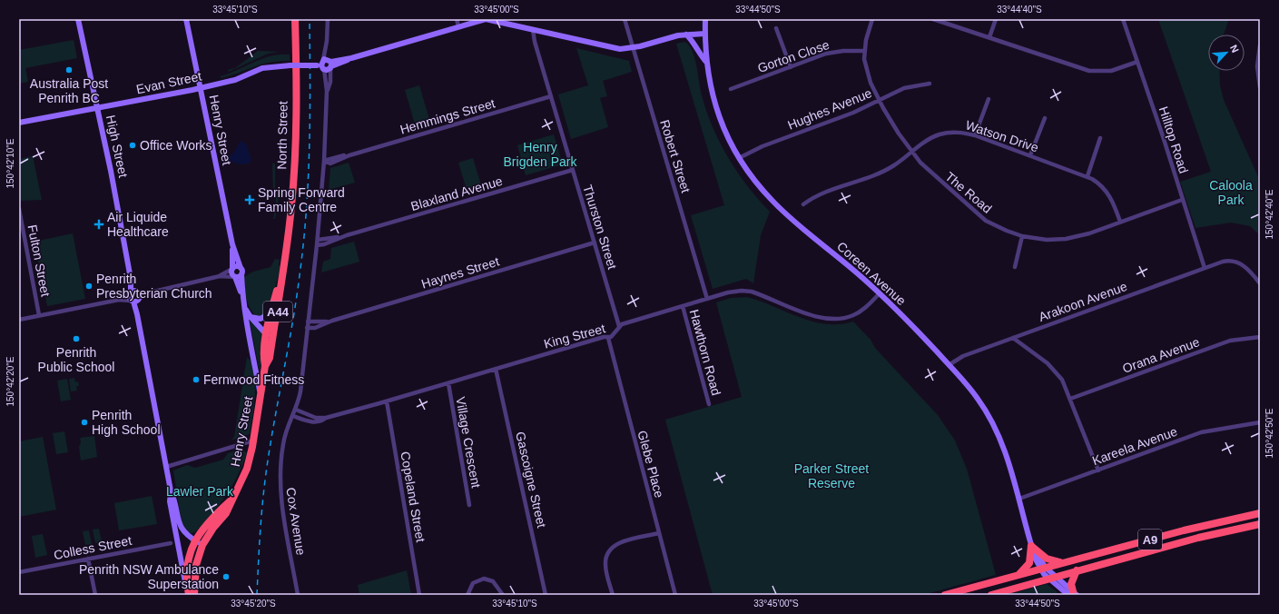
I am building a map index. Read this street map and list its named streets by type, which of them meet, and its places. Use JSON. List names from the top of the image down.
{
  "streets": {
    "highway": [
      "Henry Street",
      "North Street",
      "A44",
      "A9"
    ],
    "street": [
      "Gorton Close",
      "Evan Street",
      "Hughes Avenue",
      "Hemmings Street",
      "Watson Drive",
      "Hilltop Road",
      "High Street",
      "Robert Street",
      "The Road",
      "Blaxland Avenue",
      "Thurston Street",
      "Fulton Street",
      "Haynes Street",
      "Coreen Avenue",
      "Arakoon Avenue",
      "King Street",
      "Hawthorn Road",
      "Orana Avenue",
      "Village Crescent",
      "Kareela Avenue",
      "Glebe Place",
      "Gascoigne Street",
      "Copeland Street",
      "Cox Avenue",
      "Colless Street"
    ]
  },
  "crossings": [
    ["Gorton Close", "The Road"],
    ["Evan Street", "Henry Street"],
    ["Evan Street", "High Street"],
    ["Hughes Avenue", "The Road"],
    ["Hughes Avenue", "Coreen Avenue"],
    ["Hemmings Street", "Thurston Street"],
    ["Hemmings Street", "Cox Avenue"],
    ["Henry Street", "North Street"],
    ["Henry Street", "A44"],
    ["Watson Drive", "The Road"],
    ["Hilltop Road", "The Road"],
    ["Hilltop Road", "Arakoon Avenue"],
    ["Robert Street", "King Street"],
    ["Blaxland Avenue", "Thurston Street"],
    ["Blaxland Avenue", "Cox Avenue"],
    ["Thurston Street", "Haynes Street"],
    ["Thurston Street", "King Street"],
    ["Haynes Street", "Cox Avenue"],
    ["Coreen Avenue", "Arakoon Avenue"],
    ["Coreen Avenue", "King Street"],
    ["Coreen Avenue", "Kareela Avenue"],
    ["Coreen Avenue", "A9"],
    ["King Street", "Hawthorn Road"],
    ["King Street", "Village Crescent"],
    ["King Street", "Glebe Place"],
    ["King Street", "Gascoigne Street"],
    ["King Street", "Copeland Street"],
    ["King Street", "Cox Avenue"]
  ],
  "parks": [
    "Henry Brigden Park",
    "Caloola Park",
    "Parker Street Reserve",
    "Lawler Park"
  ],
  "places": {
    "other": [
      "Australia Post Penrith BC",
      "Office Works",
      "Penrith Presbyterian Church",
      "Penrith Public School",
      "Fernwood Fitness",
      "Penrith High School",
      "Penrith NSW Ambulance Superstation"
    ],
    "health": ["Spring Forward Family Centre", "Air Liquide Healthcare"]
  },
  "north": "top right",
  "coordinates": [
    "33°45'10\"S",
    "33°45'00\"S",
    "33°44'50\"S",
    "33°44'40\"S",
    "150°42'10\"E",
    "150°42'40\"E",
    "150°42'20\"E",
    "150°42'50\"E",
    "33°45'20\"S"
  ]
}
